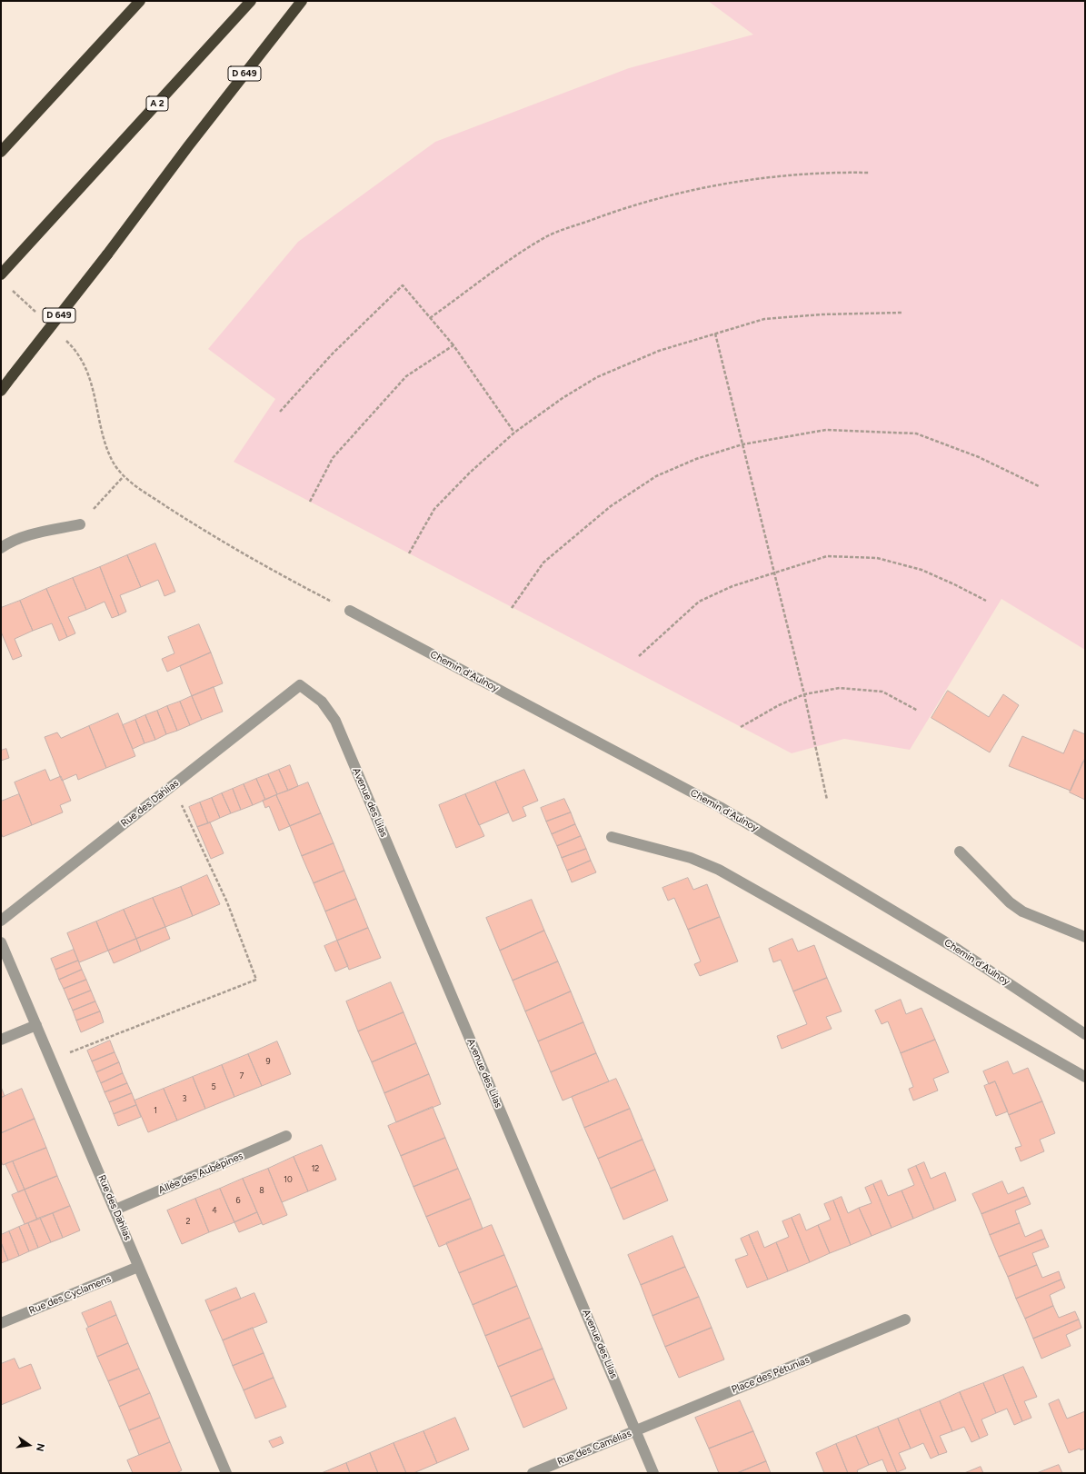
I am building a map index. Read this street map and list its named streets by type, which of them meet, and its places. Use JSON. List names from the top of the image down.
{
  "streets": {
    "highway": ["D 649", "A 2"],
    "street": [
      "Chemin d'Aulnoy",
      "Avenue des Lilas",
      "Rue des Dahlias",
      "Allée des Aubépines",
      "Rue des Cyclamens",
      "Place des Pétunias",
      "Rue des Camélias"
    ]
  },
  "crossings": [
    ["Avenue des Lilas", "Rue des Dahlias"],
    ["Avenue des Lilas", "Place des Pétunias"],
    ["Avenue des Lilas", "Rue des Camélias"],
    ["Rue des Dahlias", "Allée des Aubépines"],
    ["Rue des Dahlias", "Rue des Cyclamens"],
    ["Place des Pétunias", "Rue des Camélias"]
  ],
  "house_numbers": [
    "9",
    "7",
    "5",
    "3",
    "1",
    "12",
    "10",
    "8",
    "6",
    "4",
    "2"
  ],
  "north": "right"
}
